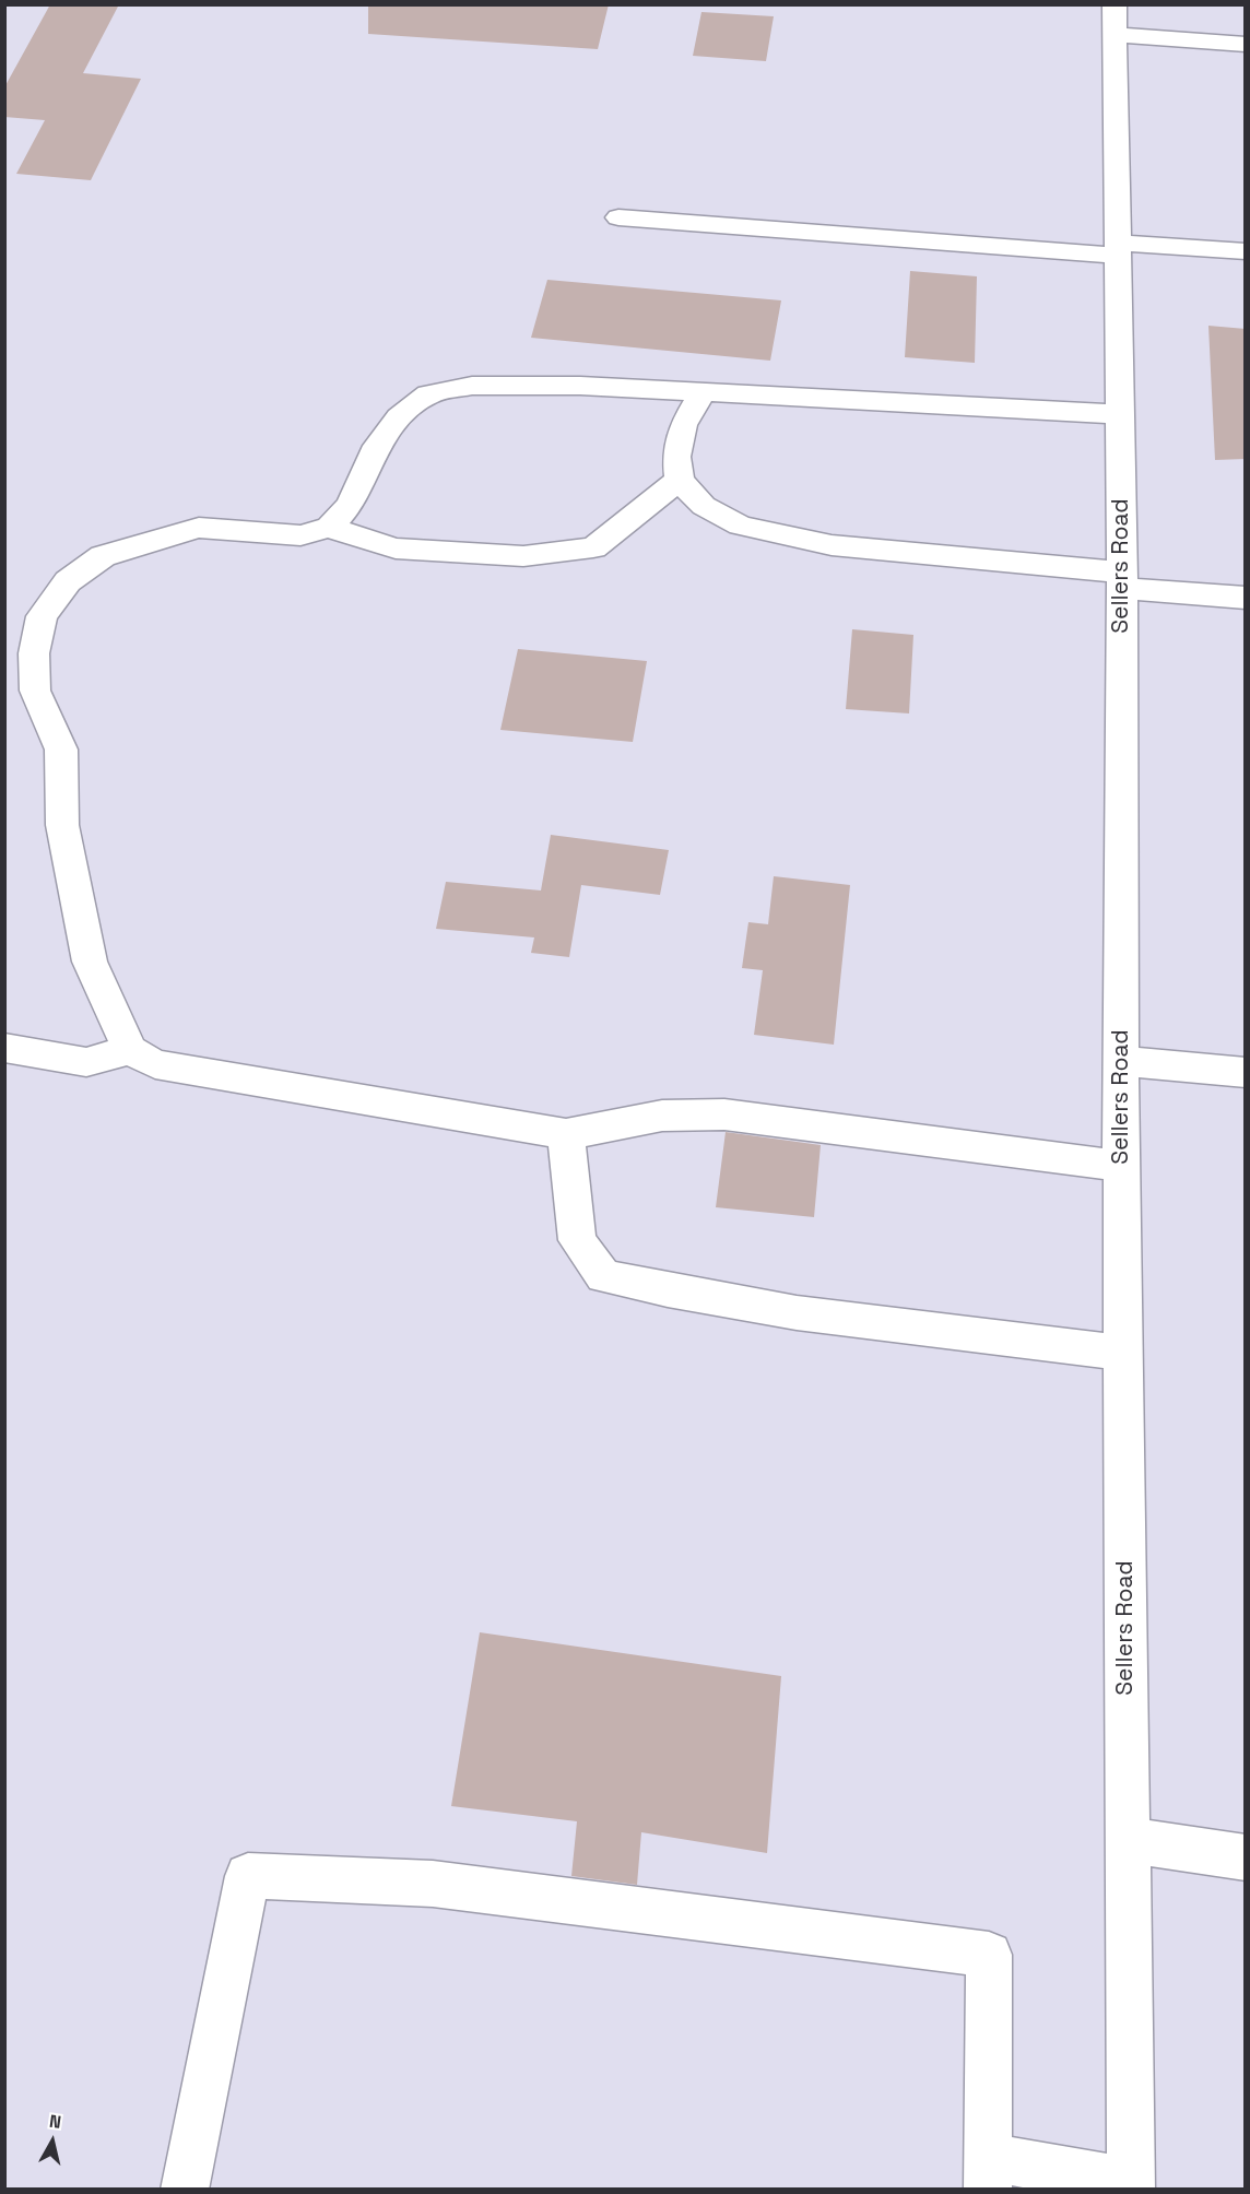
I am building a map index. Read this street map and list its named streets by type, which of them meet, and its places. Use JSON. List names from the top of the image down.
{
  "streets": {
    "street": ["Sellers Road"]
  },
  "north": "top"
}
